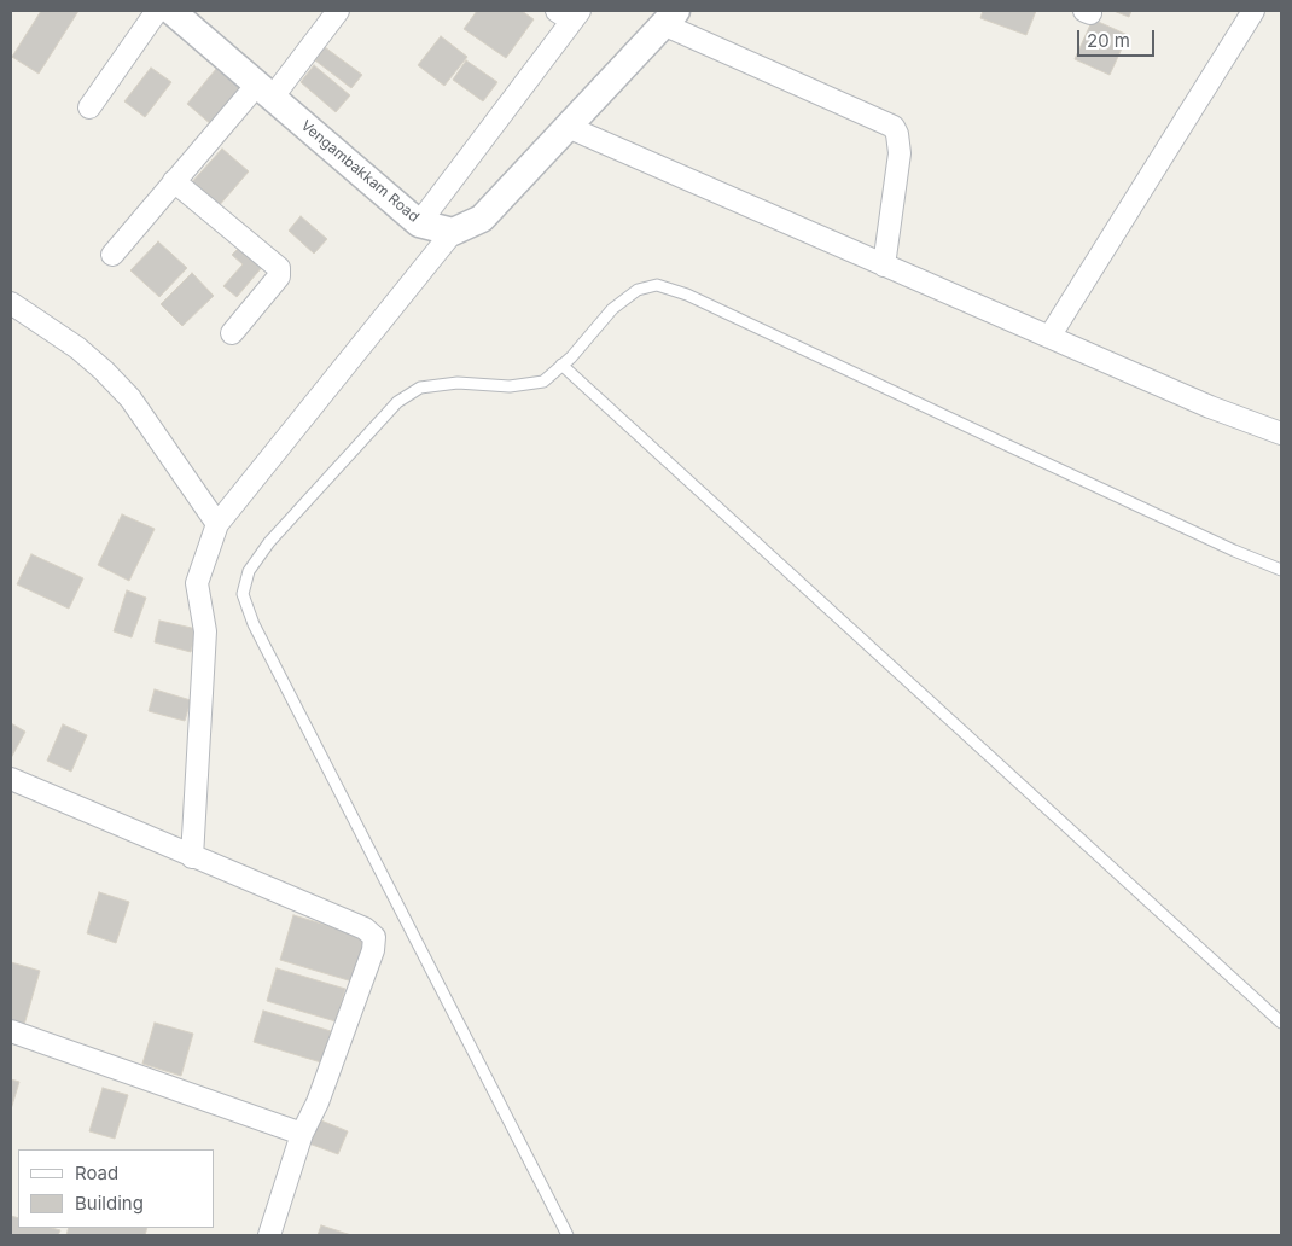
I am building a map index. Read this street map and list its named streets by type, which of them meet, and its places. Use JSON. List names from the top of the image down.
{
  "streets": {
    "street": ["Vengambakkam Road"]
  },
  "legend": ["Road", "Building"],
  "scale_bar": "20 m"
}
